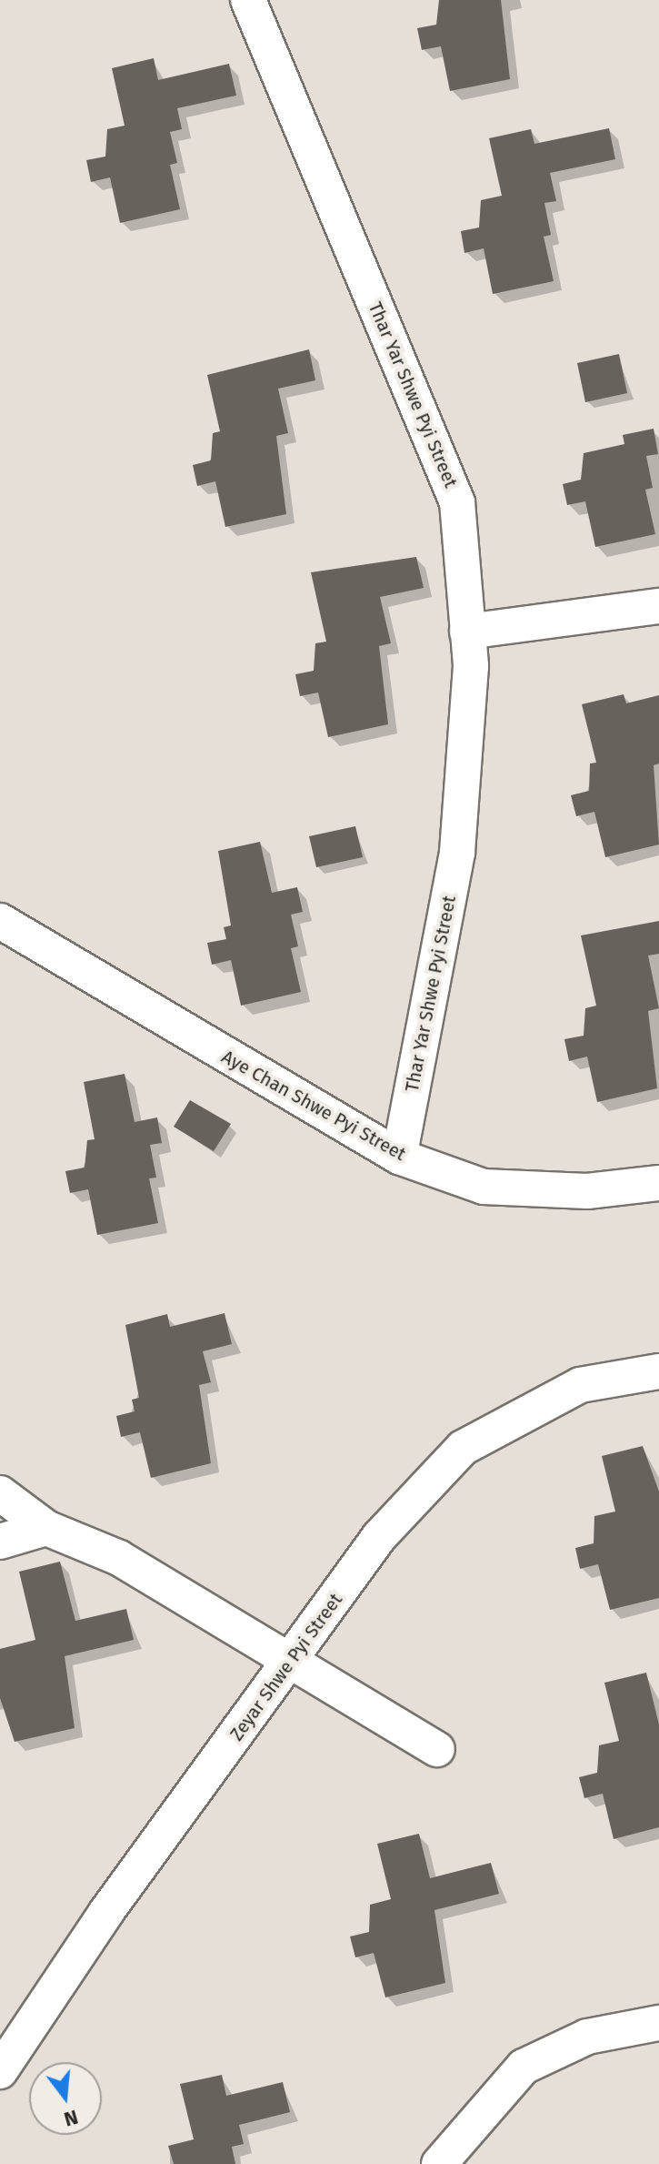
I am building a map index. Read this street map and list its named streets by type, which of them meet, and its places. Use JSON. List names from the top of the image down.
{
  "streets": {
    "street": ["Thar Yar Shwe Pyi Street", "Aye Chan Shwe Pyi Street", "Zeyar Shwe Pyi Street"]
  },
  "crossings": [
    ["Thar Yar Shwe Pyi Street", "Aye Chan Shwe Pyi Street"]
  ],
  "north": "bottom"
}
